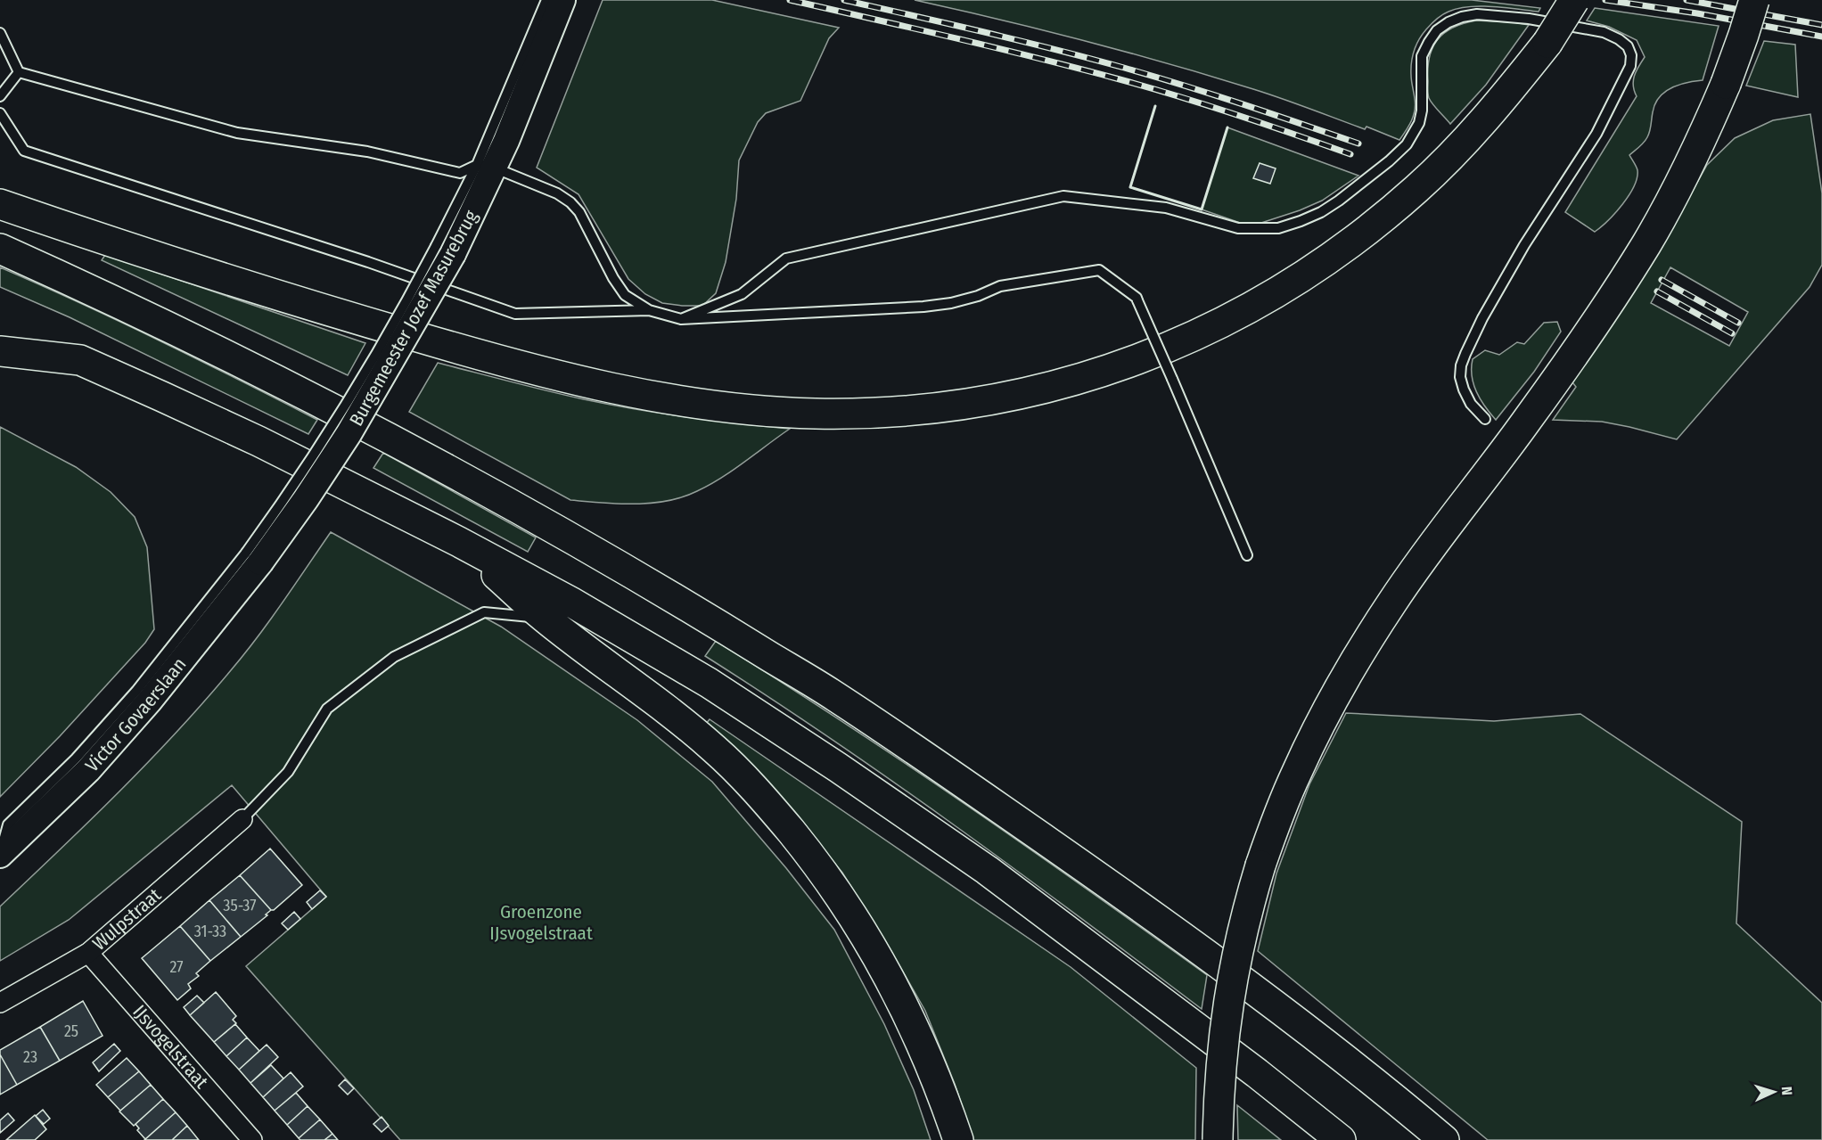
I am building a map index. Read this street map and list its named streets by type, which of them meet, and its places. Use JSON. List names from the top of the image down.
{
  "streets": {
    "street": [
      "Burgemeester Jozef Masurebrug",
      "Victor Govaerslaan",
      "Wulpstraat",
      "IJsvogelstraat"
    ]
  },
  "crossings": [
    ["Burgemeester Jozef Masurebrug", "Victor Govaerslaan"],
    ["Wulpstraat", "IJsvogelstraat"]
  ],
  "parks": ["Groenzone IJsvogelstraat"],
  "house_numbers": [
    "35-37",
    "31-33",
    "27",
    "25",
    "23"
  ],
  "north": "right"
}
